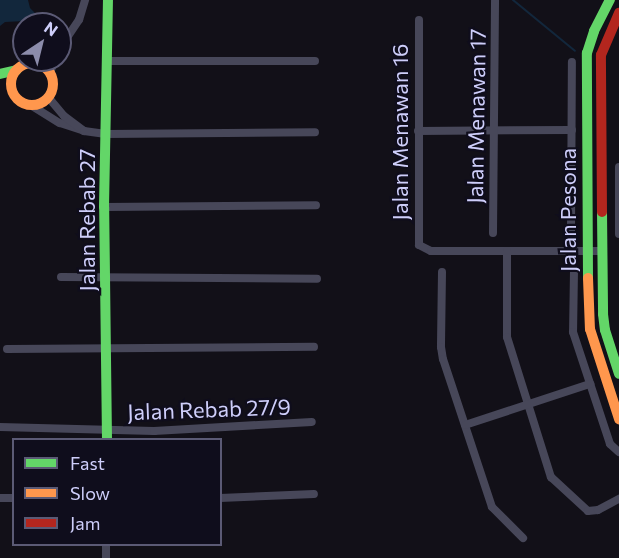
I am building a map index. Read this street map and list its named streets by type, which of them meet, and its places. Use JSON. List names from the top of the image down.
{
  "streets": {
    "street": [
      "Jalan Menawan 17",
      "Jalan Menawan 16",
      "Jalan Pesona",
      "Jalan Rebab 27",
      "Jalan Rebab 27/9"
    ]
  },
  "crossings": [
    ["Jalan Rebab 27", "Jalan Rebab 27/9"]
  ],
  "legend": ["Fast", "Slow", "Jam"],
  "north": "top right"
}
